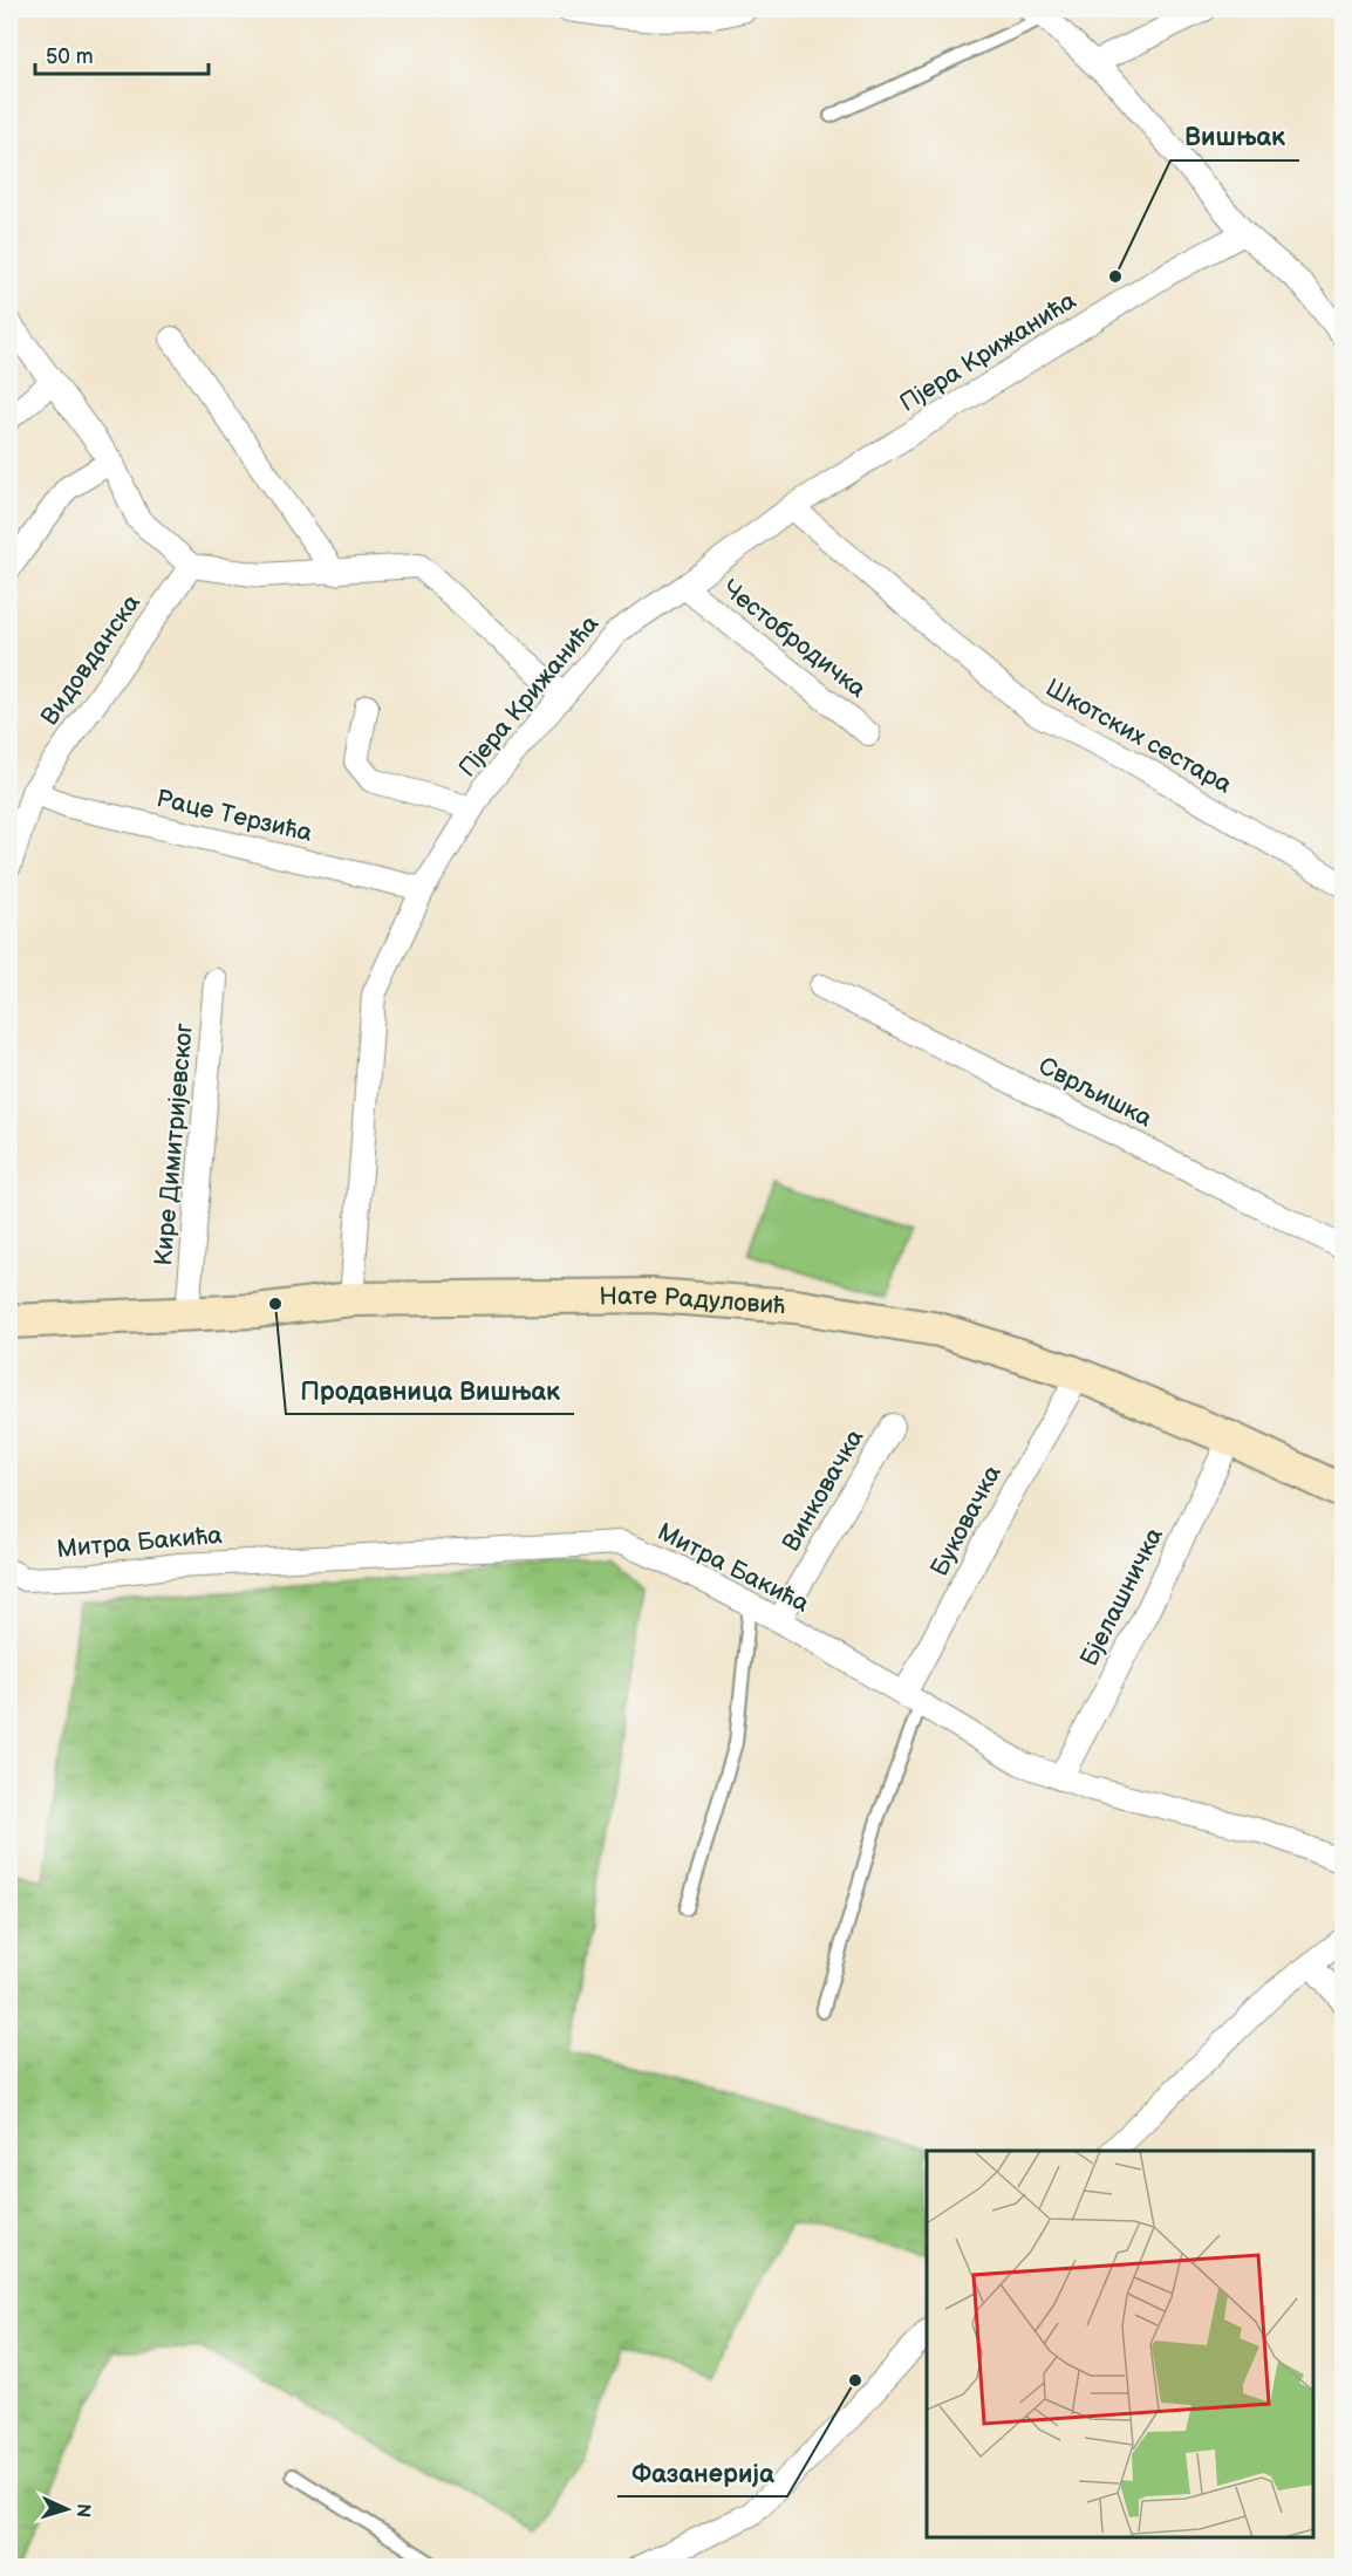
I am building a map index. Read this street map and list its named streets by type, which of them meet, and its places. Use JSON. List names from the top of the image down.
{
  "streets": {
    "street": [
      "Пјера Крижанића",
      "Честобродичка",
      "Видовданска",
      "Шкотских сестара",
      "Раце Терзића",
      "Сврљишка",
      "Кире Димитријевског",
      "Нате Радуловић",
      "Винковачка",
      "Буковачка",
      "Митра Бакића",
      "Бјелашничка"
    ]
  },
  "crossings": [
    ["Пјера Крижанића", "Честобродичка"],
    ["Пјера Крижанића", "Шкотских сестара"],
    ["Пјера Крижанића", "Раце Терзића"],
    ["Пјера Крижанића", "Нате Радуловић"],
    ["Видовданска", "Раце Терзића"],
    ["Кире Димитријевског", "Нате Радуловић"],
    ["Нате Радуловић", "Буковачка"],
    ["Нате Радуловић", "Бјелашничка"],
    ["Винковачка", "Митра Бакића"],
    ["Буковачка", "Митра Бакића"],
    ["Митра Бакића", "Бјелашничка"]
  ],
  "places": ["Вишњак", "Продавница Вишњак", "Фазанерија"],
  "scale_bar": "50 m",
  "north": "right"
}
